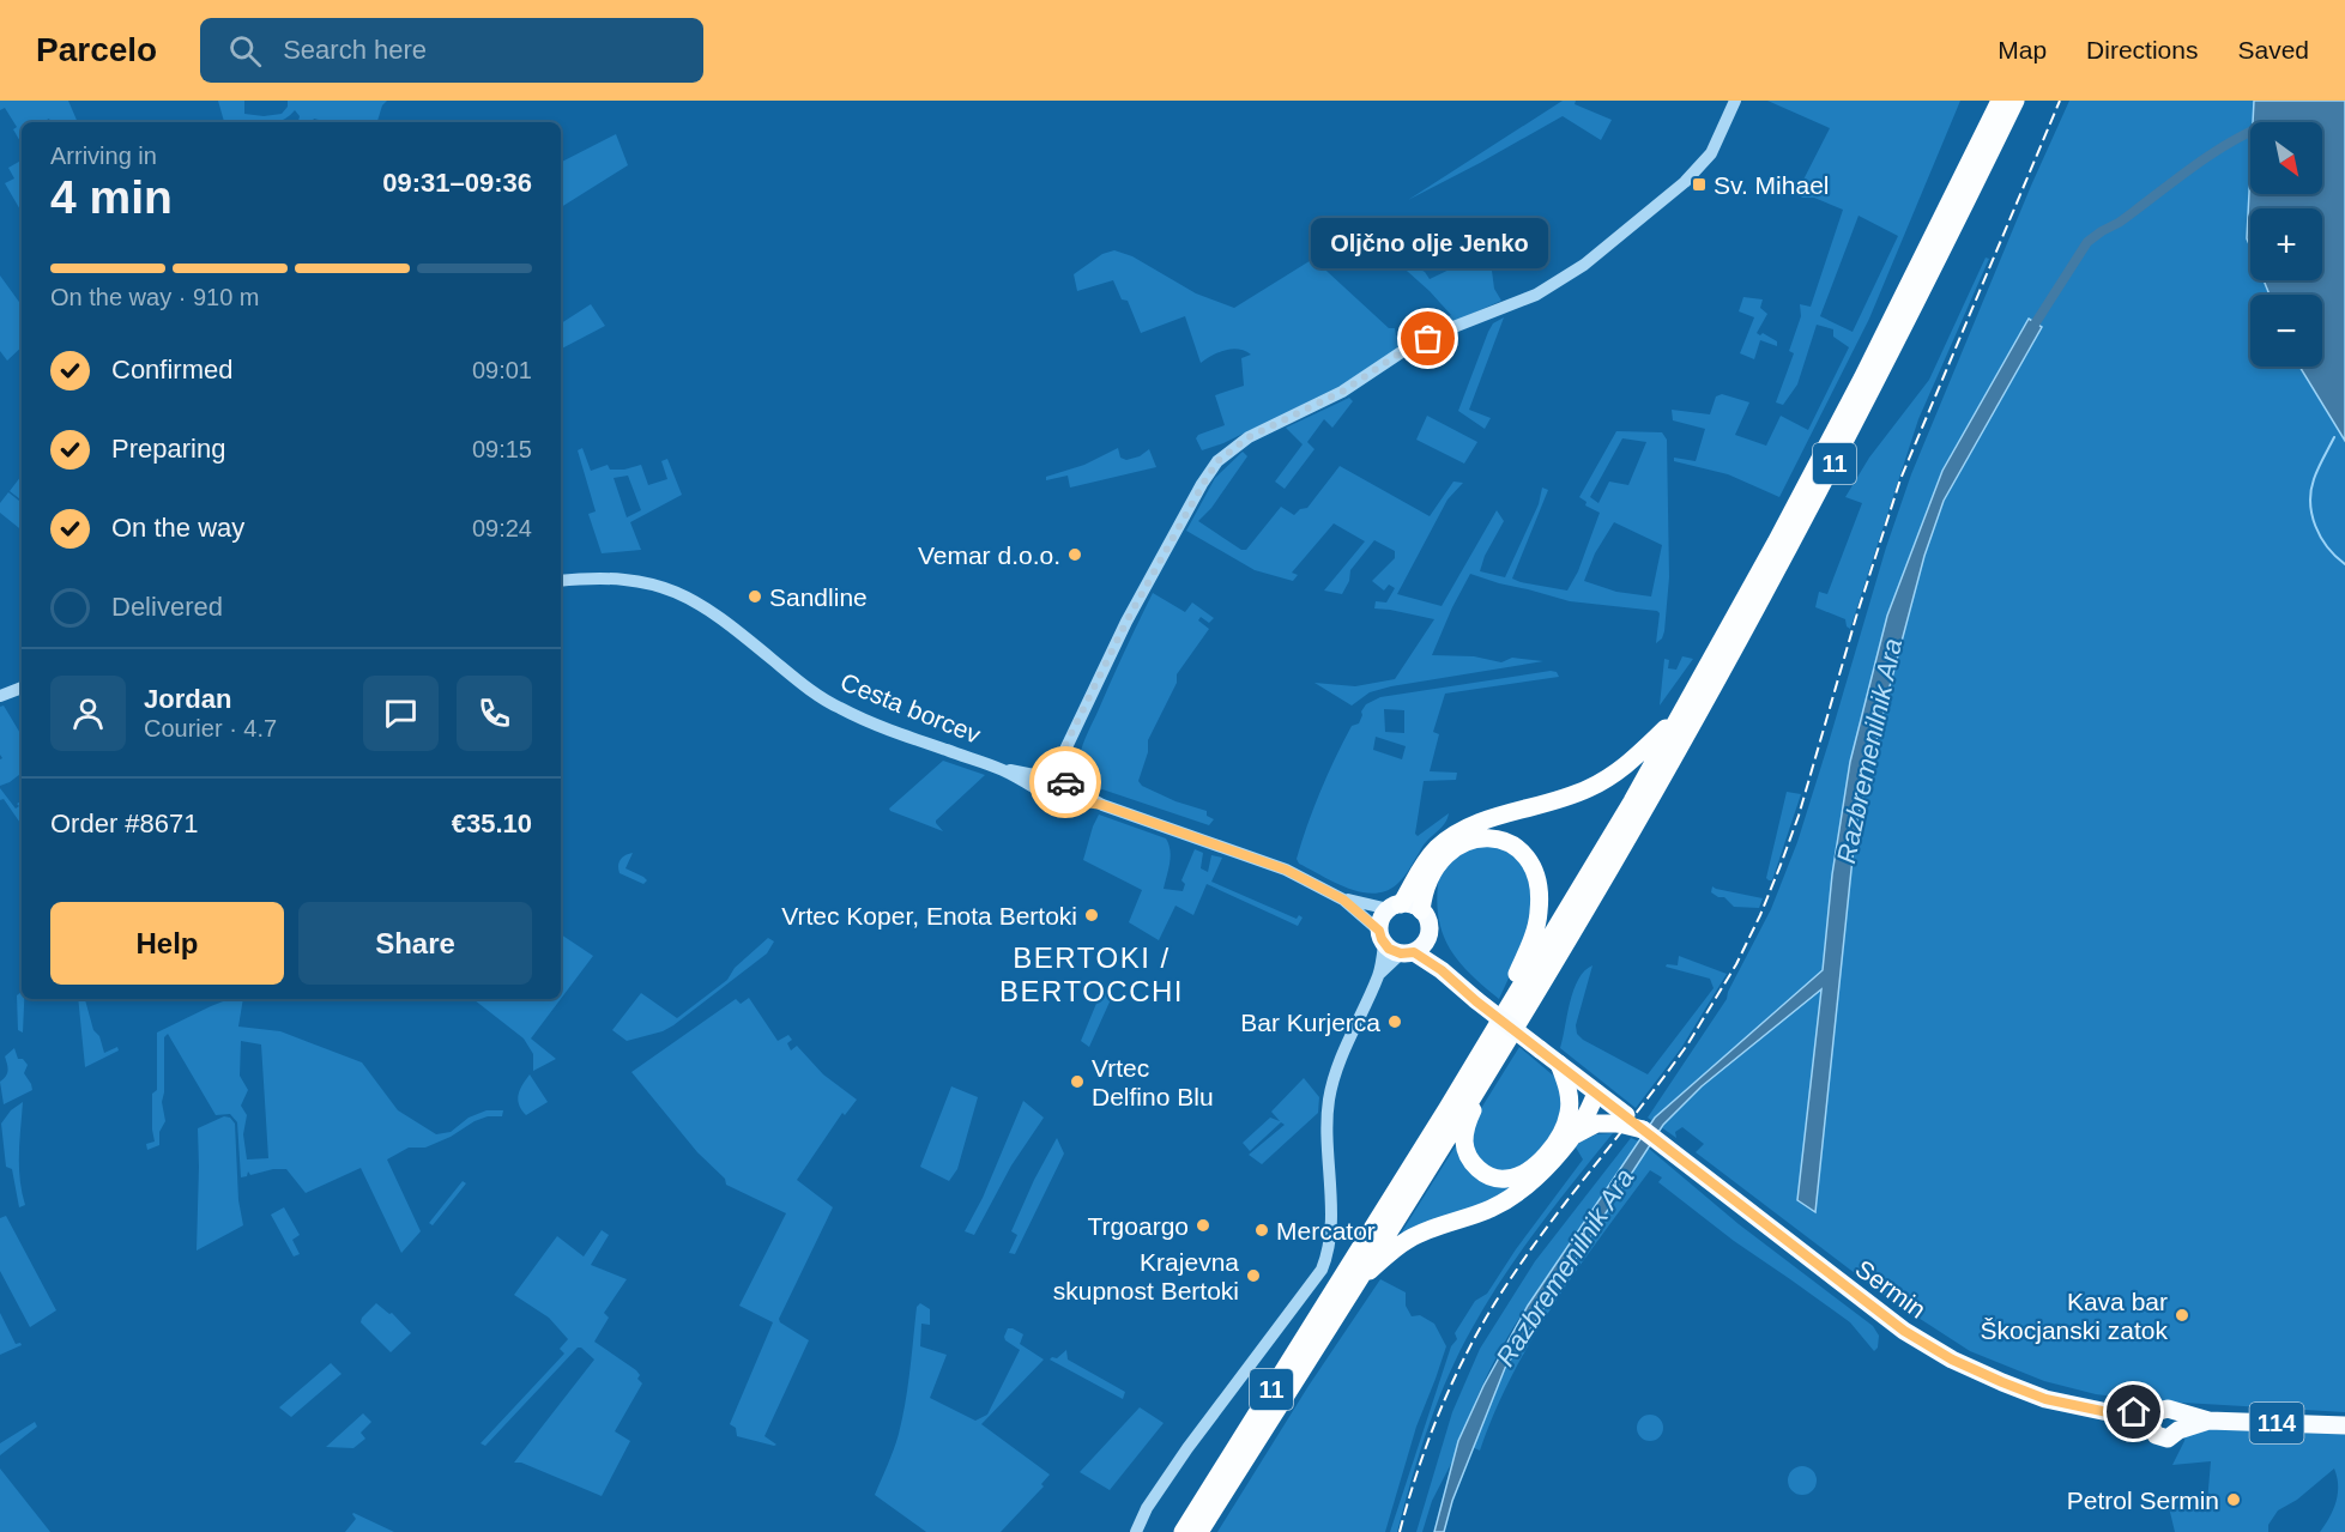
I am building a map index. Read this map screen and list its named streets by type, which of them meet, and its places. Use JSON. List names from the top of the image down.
{
  "streets": {
    "highway": ["11"],
    "main road": ["Sermin", "114"],
    "street": ["Cesta borcev"]
  },
  "crossings": [
    ["Sermin", "114"]
  ],
  "districts": ["BERTOKI / BERTOCCHI"],
  "water": ["Razbremenilnik Ara"],
  "places": {
    "transit": ["Sv. Mihael"],
    "other": [
      "Oljčno olje Jenko",
      "Vemar d.o.o.",
      "Sandline",
      "Vrtec Koper, Enota Bertoki",
      "Bar Kurjerca",
      "Vrtec Delfino Blu",
      "Trgoargo",
      "Mercator",
      "Krajevna skupnost Bertoki",
      "Kava bar Škocjanski zatok",
      "Petrol Sermin"
    ]
  },
  "north": "bottom right",
  "page": {
    "header": "Parcelo",
    "search": "Search here",
    "nav": ["Map", "Directions", "Saved"],
    "map_buttons": ["+", "−"],
    "heading": ["4 min", "Arriving in", "09:31–09:36"],
    "panel": [
      "Jordan",
      "Courier · 4.7",
      "Order #8671",
      "€35.10"
    ],
    "bubble": "Oljčno olje Jenko",
    "bar": "On the way · 910 m",
    "list": [
      ["Confirmed", "09:01"],
      ["Preparing", "09:15"],
      ["On the way", "09:24"],
      "Delivered"
    ],
    "buttons": ["Help", "Share"]
  }
}
